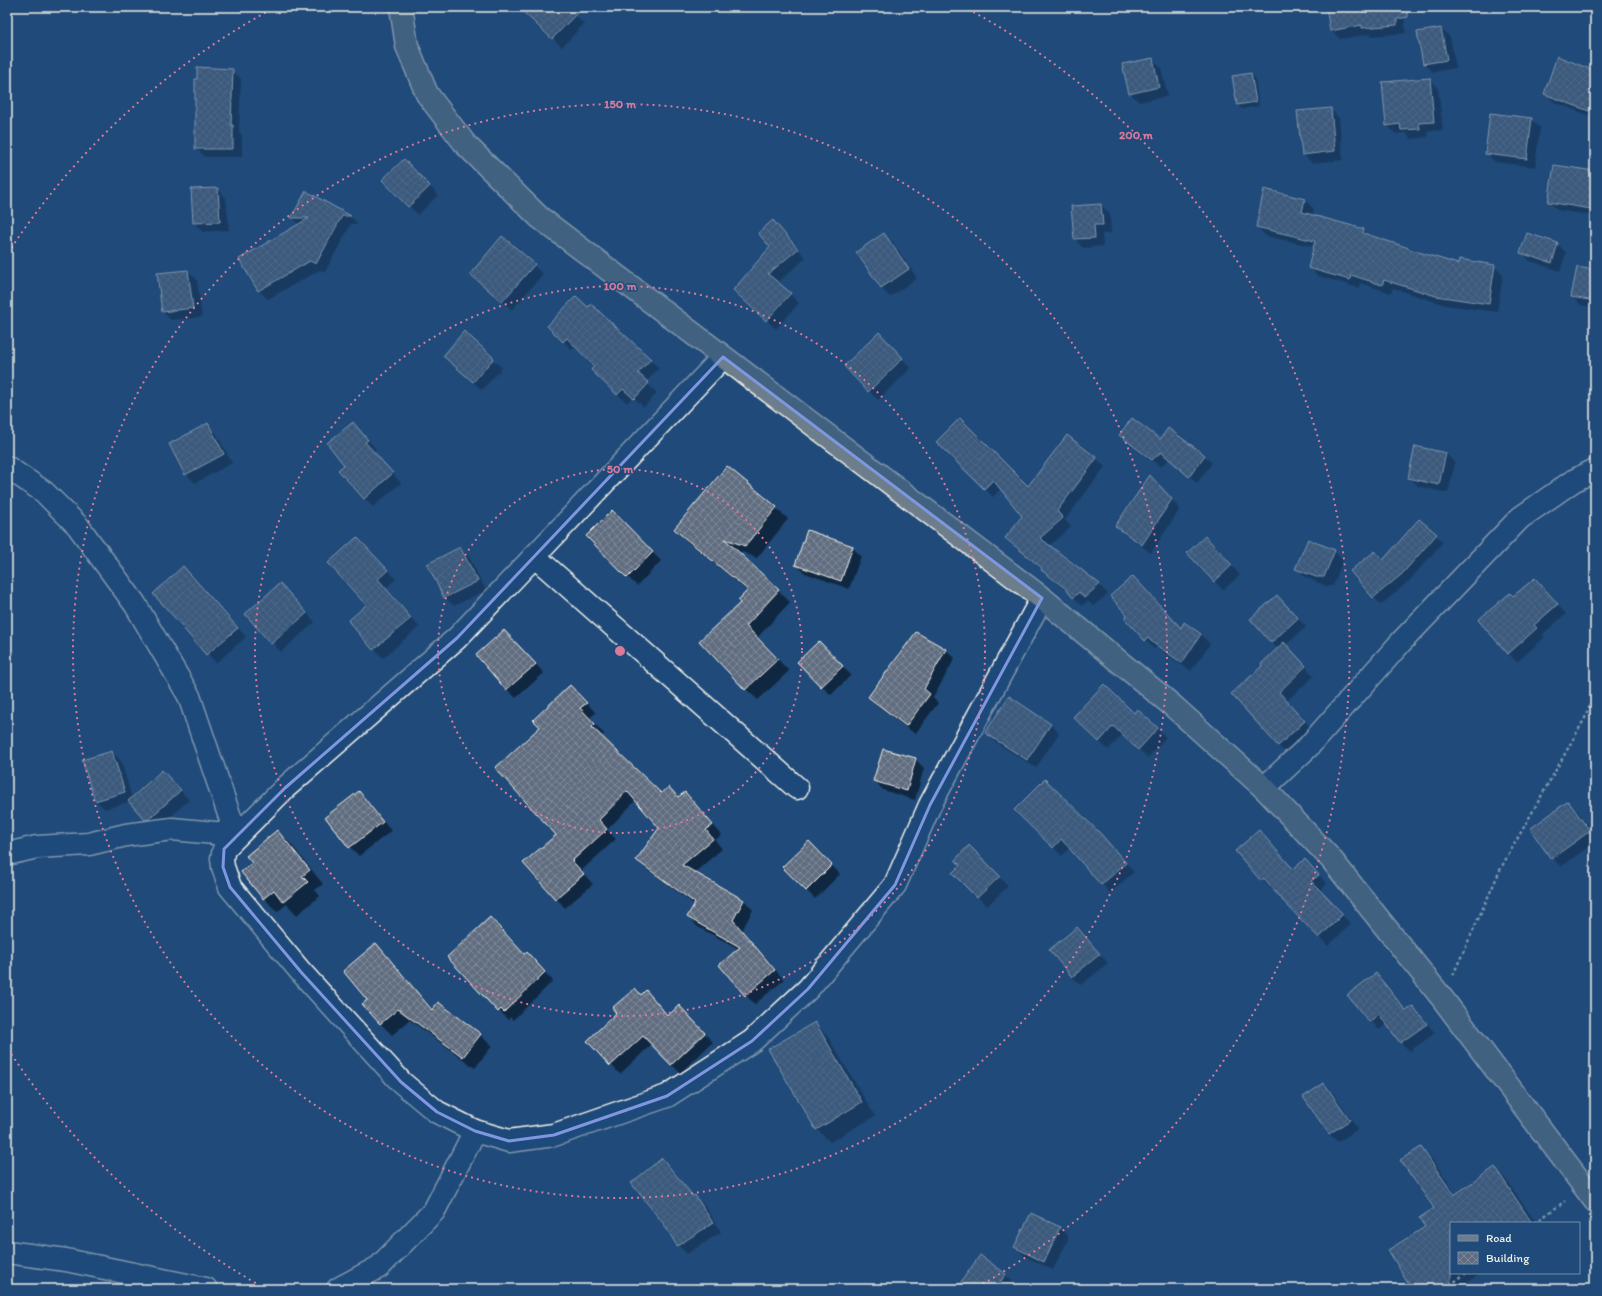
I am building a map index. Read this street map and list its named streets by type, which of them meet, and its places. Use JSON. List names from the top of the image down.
{
  "legend": ["Road", "Building"],
  "rings": [
    "150 m",
    "200 m",
    "100 m",
    "50 m"
  ]
}
